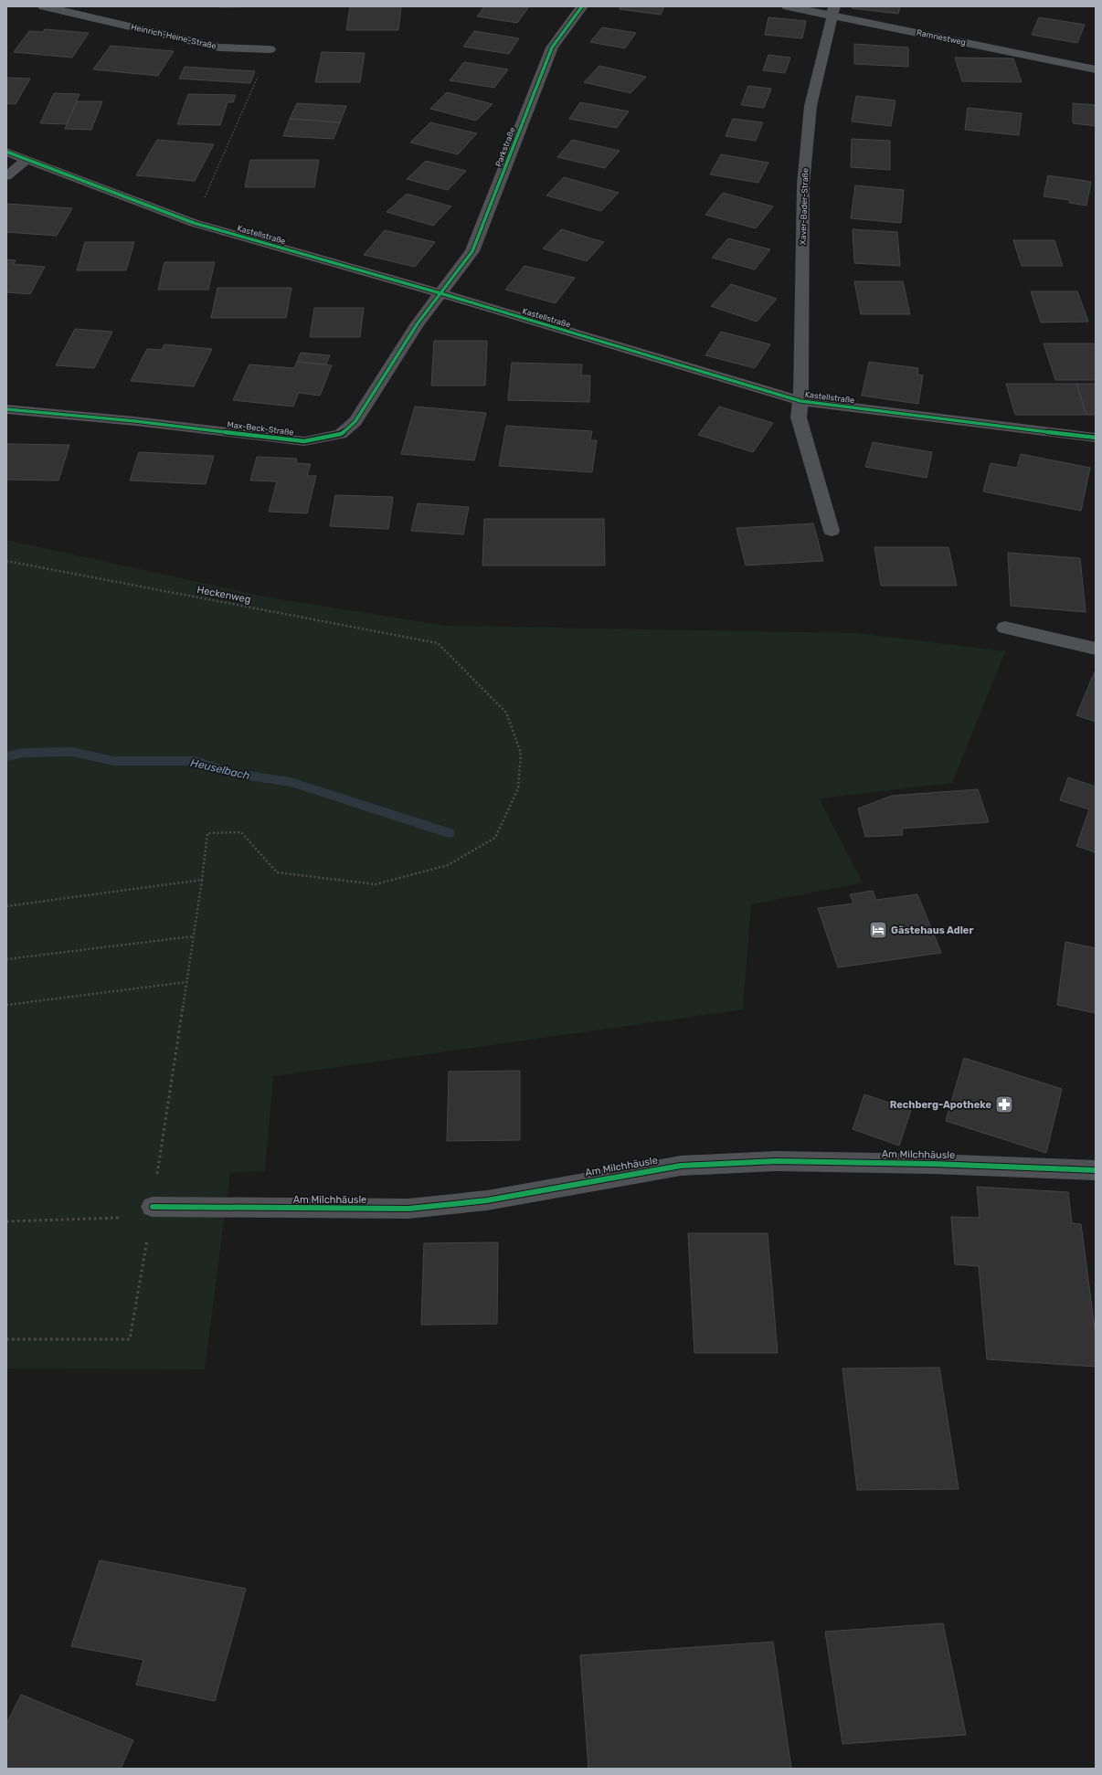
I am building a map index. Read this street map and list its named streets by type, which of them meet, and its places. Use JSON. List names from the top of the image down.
{
  "streets": {
    "street": [
      "Heinrich-Heine-Straße",
      "Ramnestweg",
      "Parkstraße",
      "Xaver-Bader-Straße",
      "Kastellstraße",
      "Max-Beck-Straße",
      "Am Milchhäusle"
    ],
    "path": ["Heckenweg"]
  },
  "crossings": [
    ["Ramnestweg", "Xaver-Bader-Straße"],
    ["Parkstraße", "Kastellstraße"],
    ["Parkstraße", "Max-Beck-Straße"],
    ["Xaver-Bader-Straße", "Kastellstraße"],
    ["Kastellstraße", "Max-Beck-Straße"]
  ],
  "water": ["Heuselbach"],
  "places": {
    "hotel": ["Gästehaus Adler"],
    "pharmacy": ["Rechberg-Apotheke"]
  }
}
